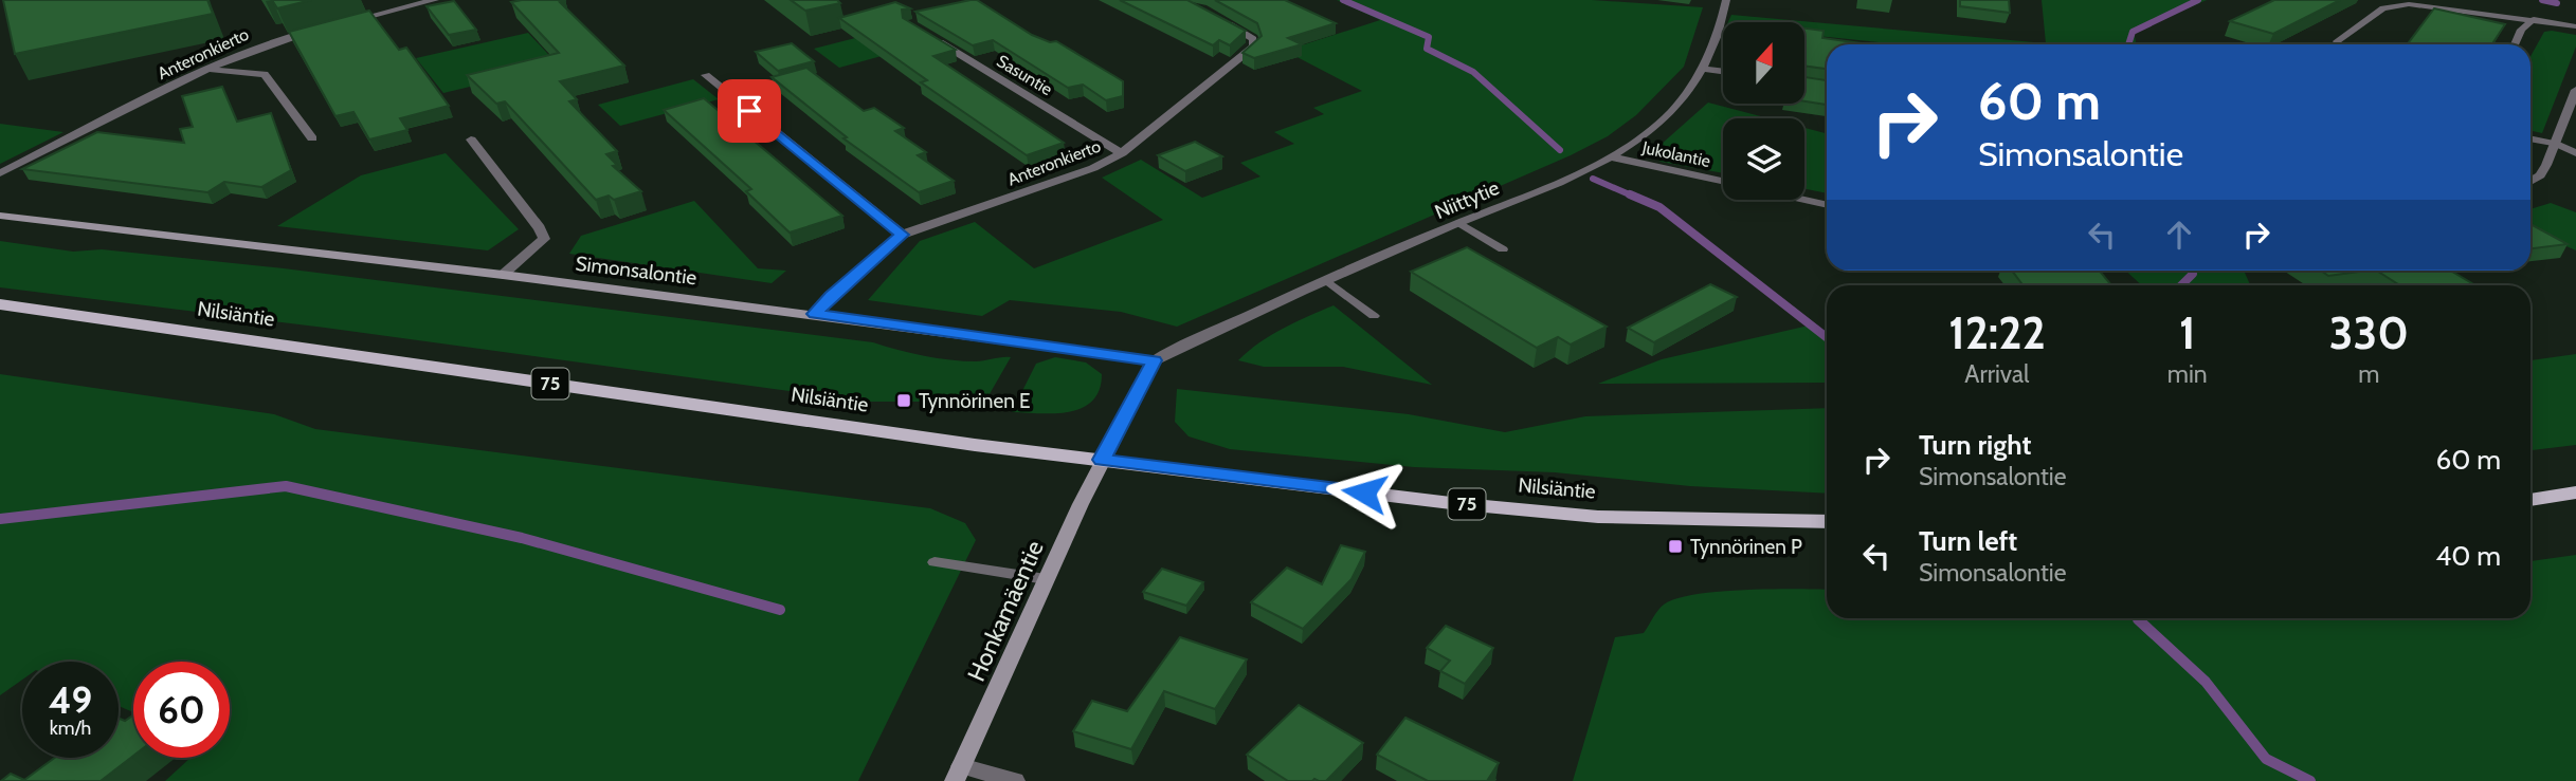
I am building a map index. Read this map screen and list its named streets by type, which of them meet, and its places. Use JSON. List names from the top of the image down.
{
  "streets": {
    "main road": ["Nilsiäntie", "75"],
    "street": [
      "Anteronkierto",
      "Sasuntie",
      "Jukolantie",
      "Niittytie",
      "Simonsalontie",
      "Honkamäentie"
    ]
  },
  "crossings": [
    ["Anteronkierto", "Sasuntie"],
    ["Anteronkierto", "Simonsalontie"],
    ["Jukolantie", "Niittytie"],
    ["Niittytie", "Simonsalontie"],
    ["Nilsiäntie", "Honkamäentie"]
  ],
  "places": {
    "transit": ["Tynnörinen E", "Tynnörinen P"]
  },
  "north": "top",
  "page": {
    "turn": ["60 m", "Simonsalontie"],
    "eta": [
      "12:22",
      "Arrival",
      "1",
      "min",
      "330",
      "m"
    ],
    "list": [
      {
        "name": "Turn right",
        "note": "Simonsalontie",
        "value": "60 m"
      },
      {
        "name": "Turn left",
        "note": "Simonsalontie",
        "value": "40 m"
      }
    ],
    "speed": "49 km/h",
    "limit": "60"
  }
}
